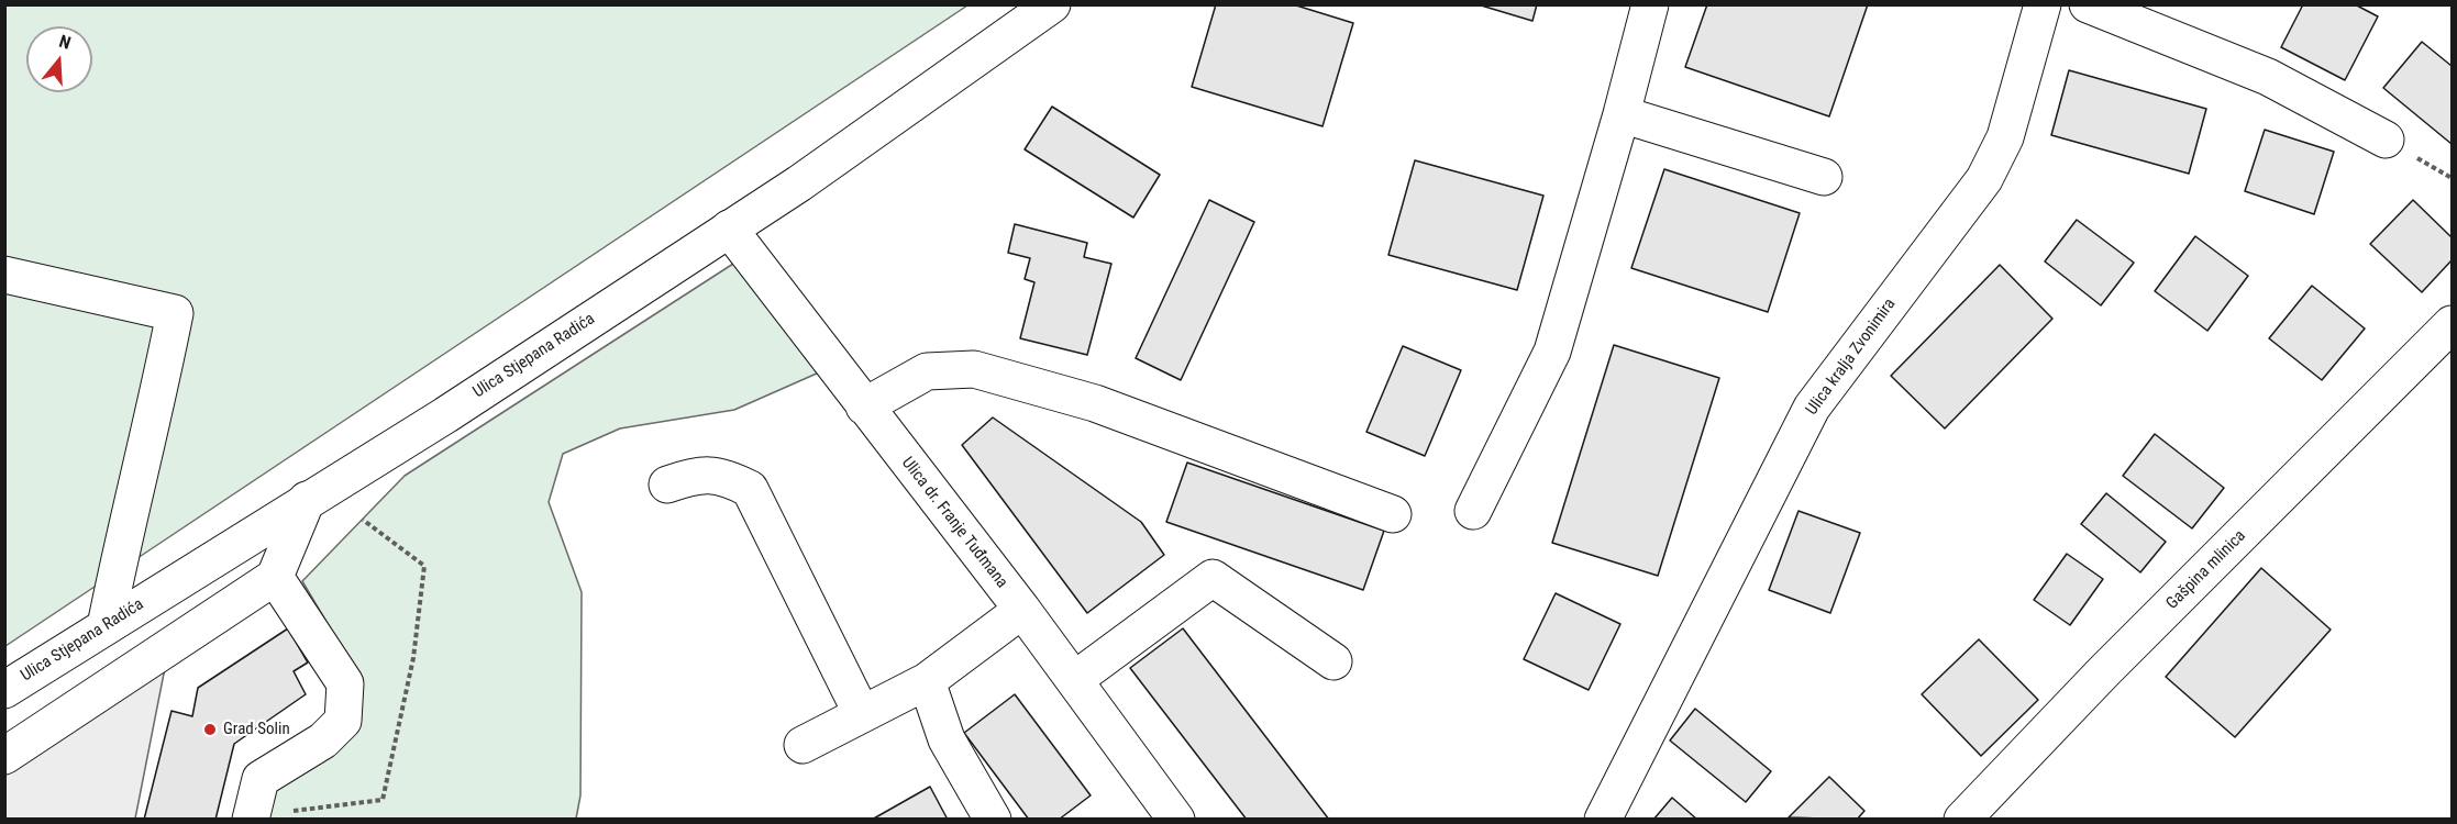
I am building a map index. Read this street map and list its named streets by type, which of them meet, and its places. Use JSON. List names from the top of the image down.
{
  "streets": {
    "street": [
      "Ulica Stjepana Radića",
      "Ulica kralja Zvonimira",
      "Ulica dr. Franje Tuđmana",
      "Gašpina mlinica"
    ]
  },
  "crossings": [
    ["Ulica Stjepana Radića", "Ulica dr. Franje Tuđmana"]
  ],
  "places": ["Grad Solin"],
  "north": "top"
}
